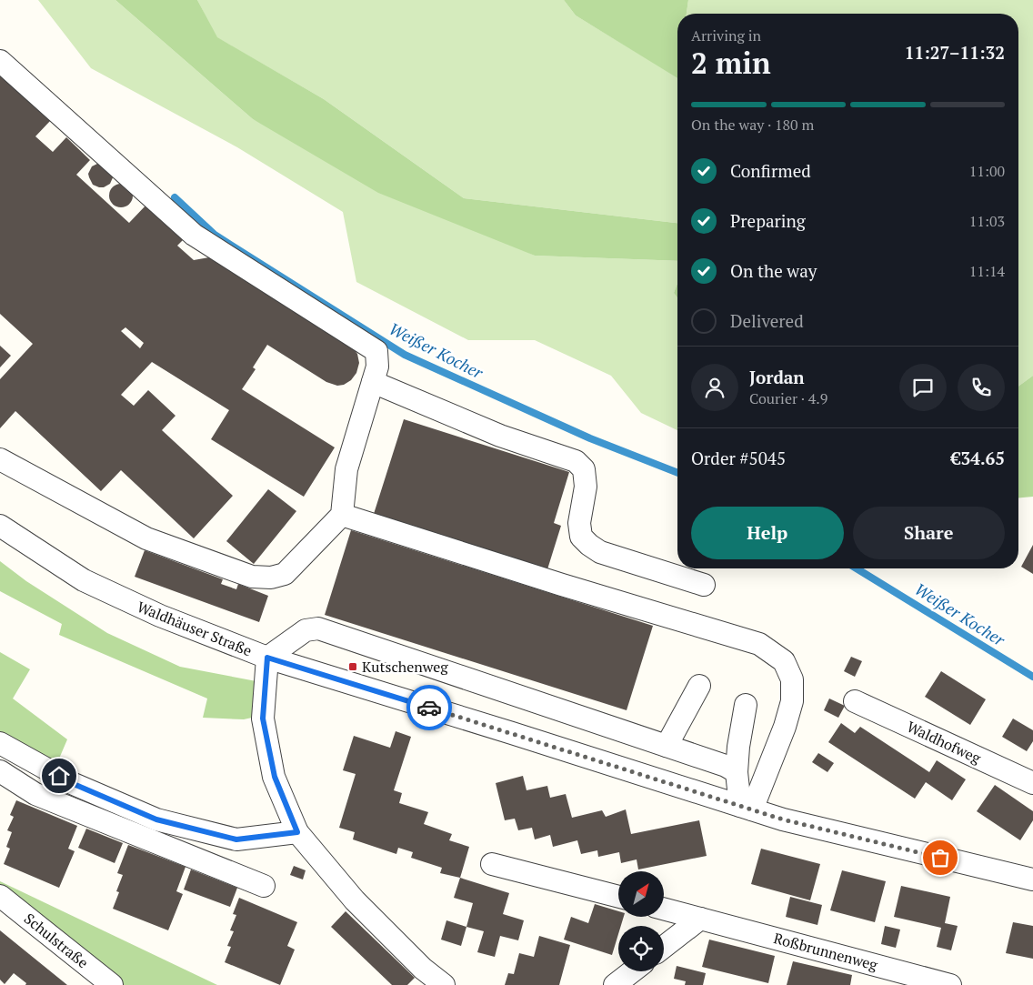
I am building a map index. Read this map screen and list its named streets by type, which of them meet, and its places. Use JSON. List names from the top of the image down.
{
  "streets": {
    "street": [
      "Waldhäuser Straße",
      "Waldhofweg",
      "Schulstraße",
      "Roßbrunnenweg"
    ]
  },
  "water": ["Weißer Kocher"],
  "places": {
    "transit": ["Kutschenweg"]
  },
  "north": "top right",
  "page": {
    "heading": ["2 min", "Arriving in", "11:27–11:32"],
    "panel": [
      "Jordan",
      "Courier · 4.9",
      "Order #5045",
      "€34.65"
    ],
    "bar": "On the way · 180 m",
    "list": [
      ["Confirmed", "11:00"],
      ["Preparing", "11:03"],
      ["On the way", "11:14"],
      "Delivered"
    ],
    "buttons": ["Help", "Share"]
  }
}
